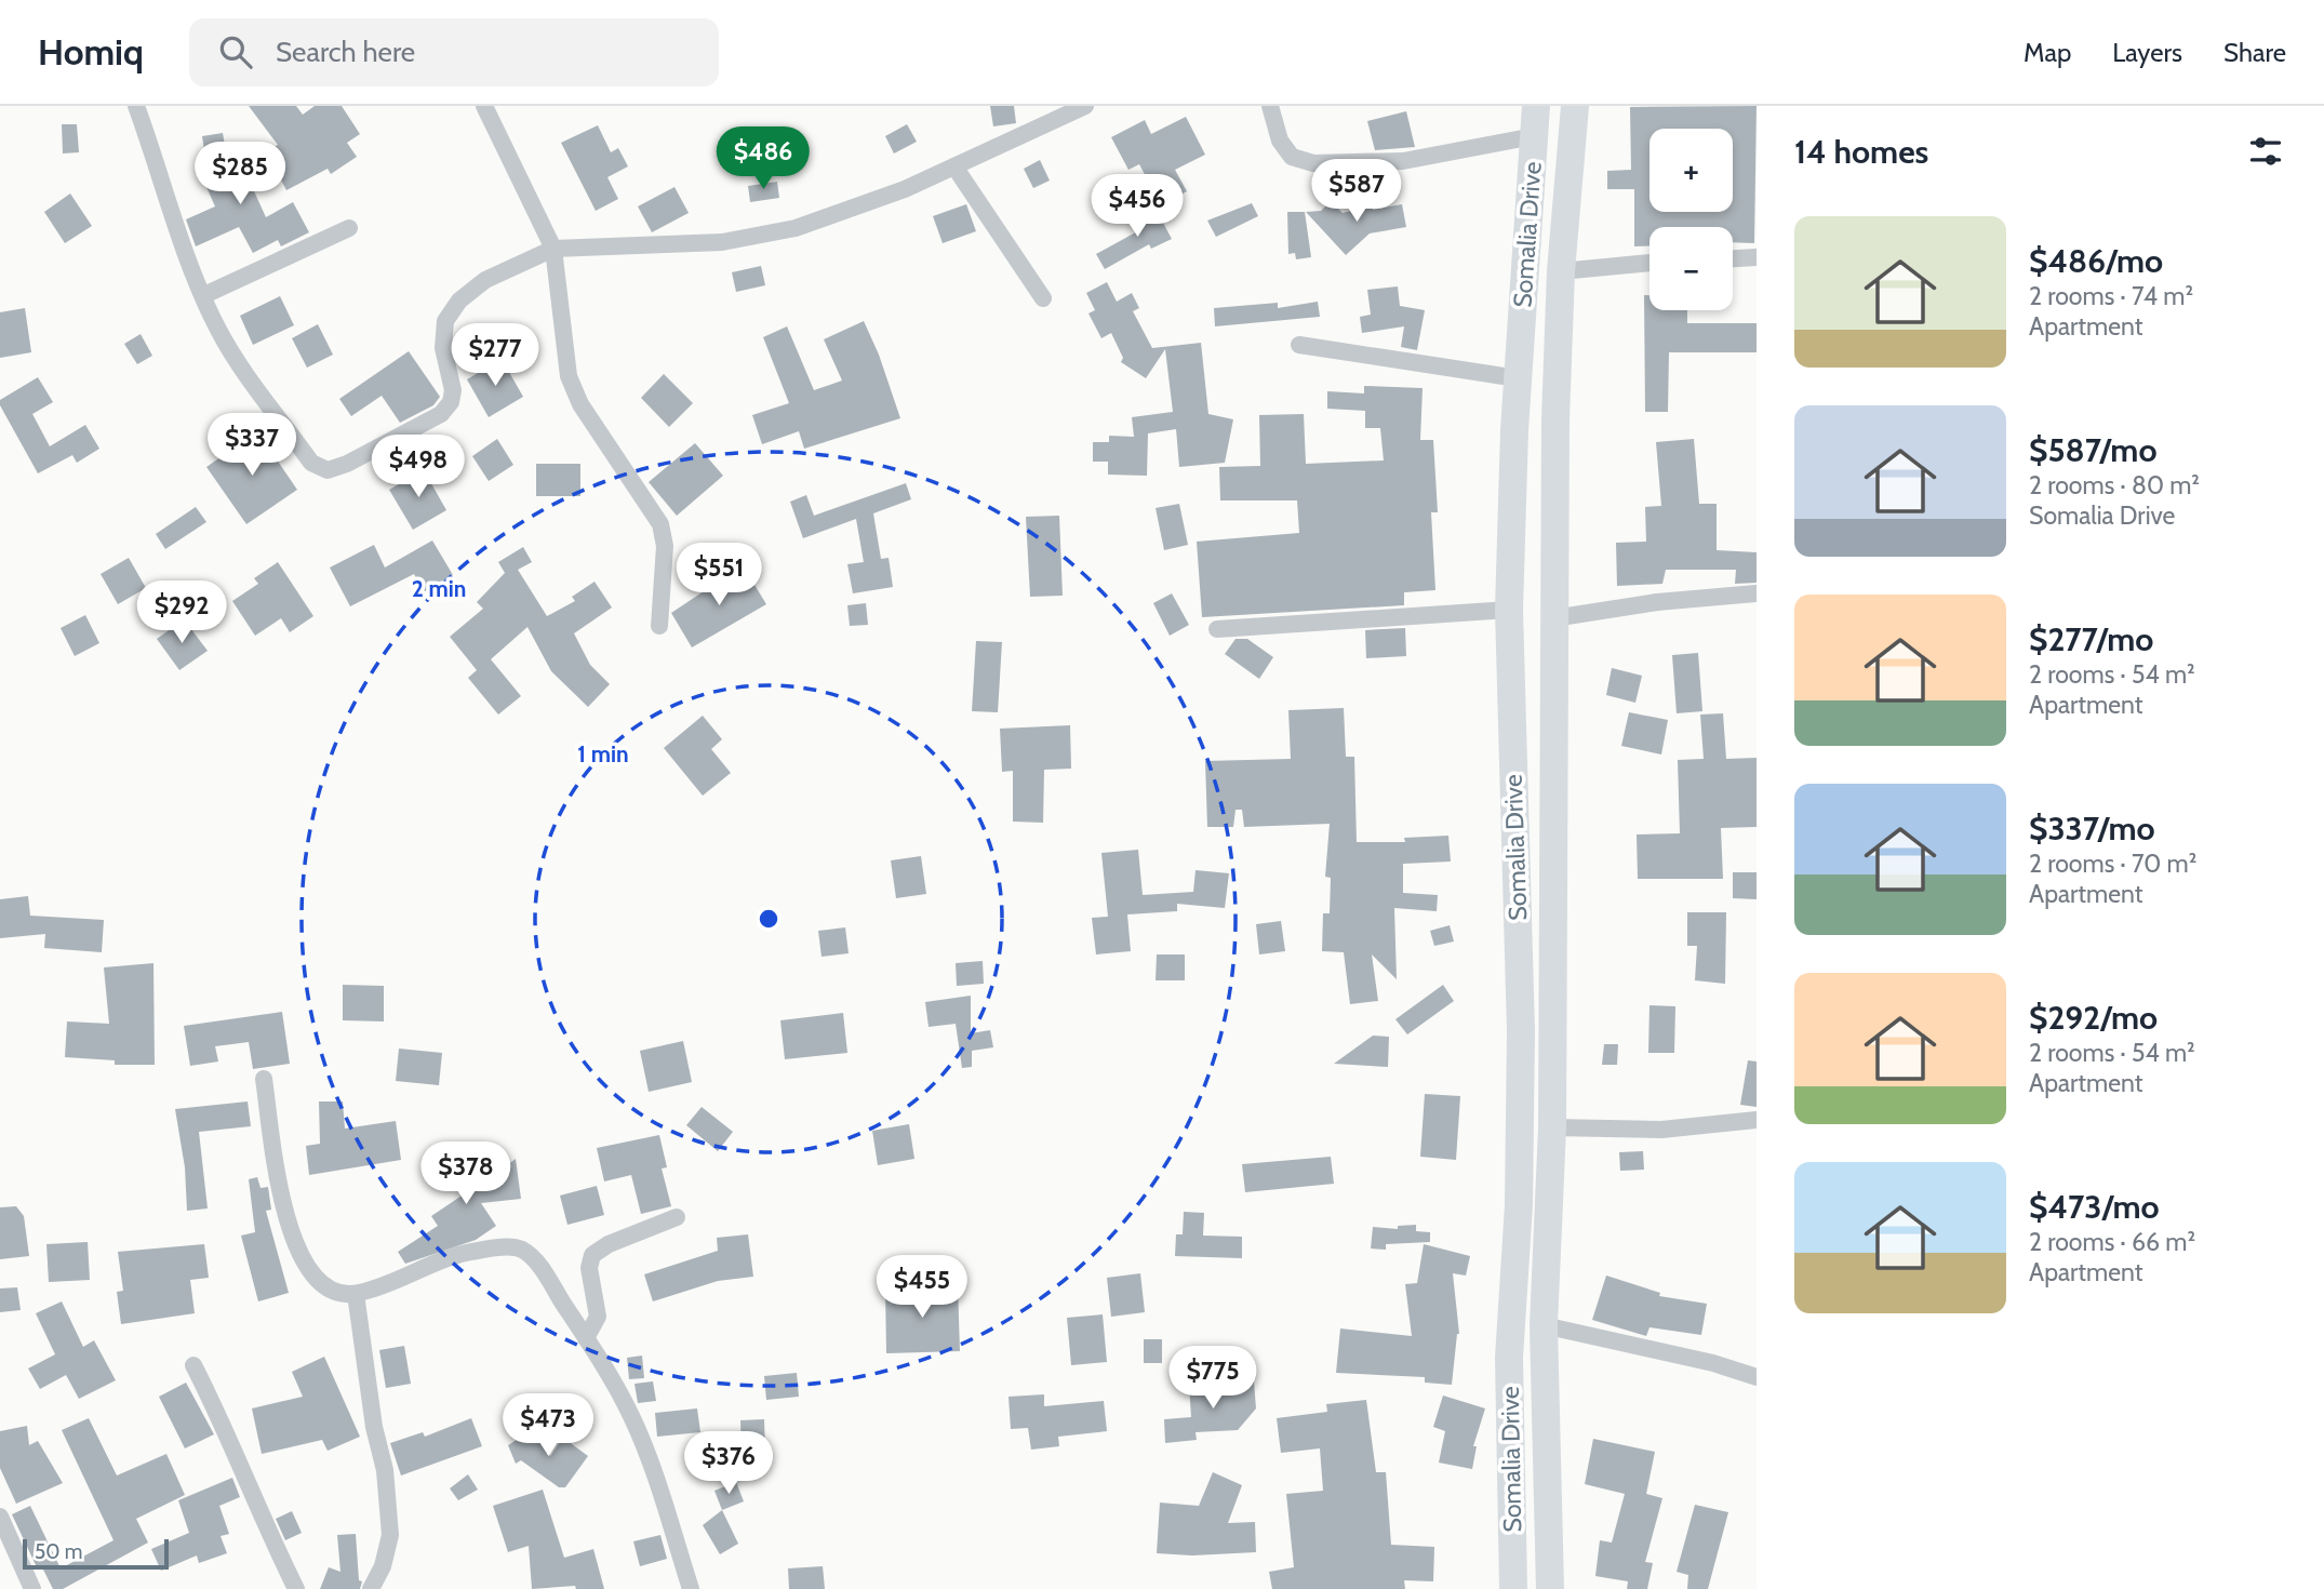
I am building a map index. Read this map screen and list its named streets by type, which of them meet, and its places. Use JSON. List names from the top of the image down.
{
  "streets": {
    "main road": ["Somalia Drive"]
  },
  "scale_bar": "50 m",
  "page": {
    "header": "Homiq",
    "search": "Search here",
    "nav": ["Map", "Layers", "Share"],
    "heading": "14 homes",
    "price": [
      "$486",
      "$285",
      "$587",
      "$456",
      "$277",
      "$337",
      "$498",
      "$551",
      "$292",
      "$378",
      "$455",
      "$775",
      "$473",
      "$376"
    ],
    "map_buttons": ["+", "−"],
    "list": [
      {
        "name": "$486/mo",
        "note": "2 rooms · 74 m² · Apartment"
      },
      {
        "name": "$587/mo",
        "note": "2 rooms · 80 m² · Somalia Drive"
      },
      {
        "name": "$277/mo",
        "note": "2 rooms · 54 m² · Apartment"
      },
      {
        "name": "$337/mo",
        "note": "2 rooms · 70 m² · Apartment"
      },
      {
        "name": "$292/mo",
        "note": "2 rooms · 54 m² · Apartment"
      },
      {
        "name": "$473/mo",
        "note": "2 rooms · 66 m² · Apartment"
      }
    ],
    "scale": "50 m"
  },
  "rings": ["2 min", "1 min"]
}
